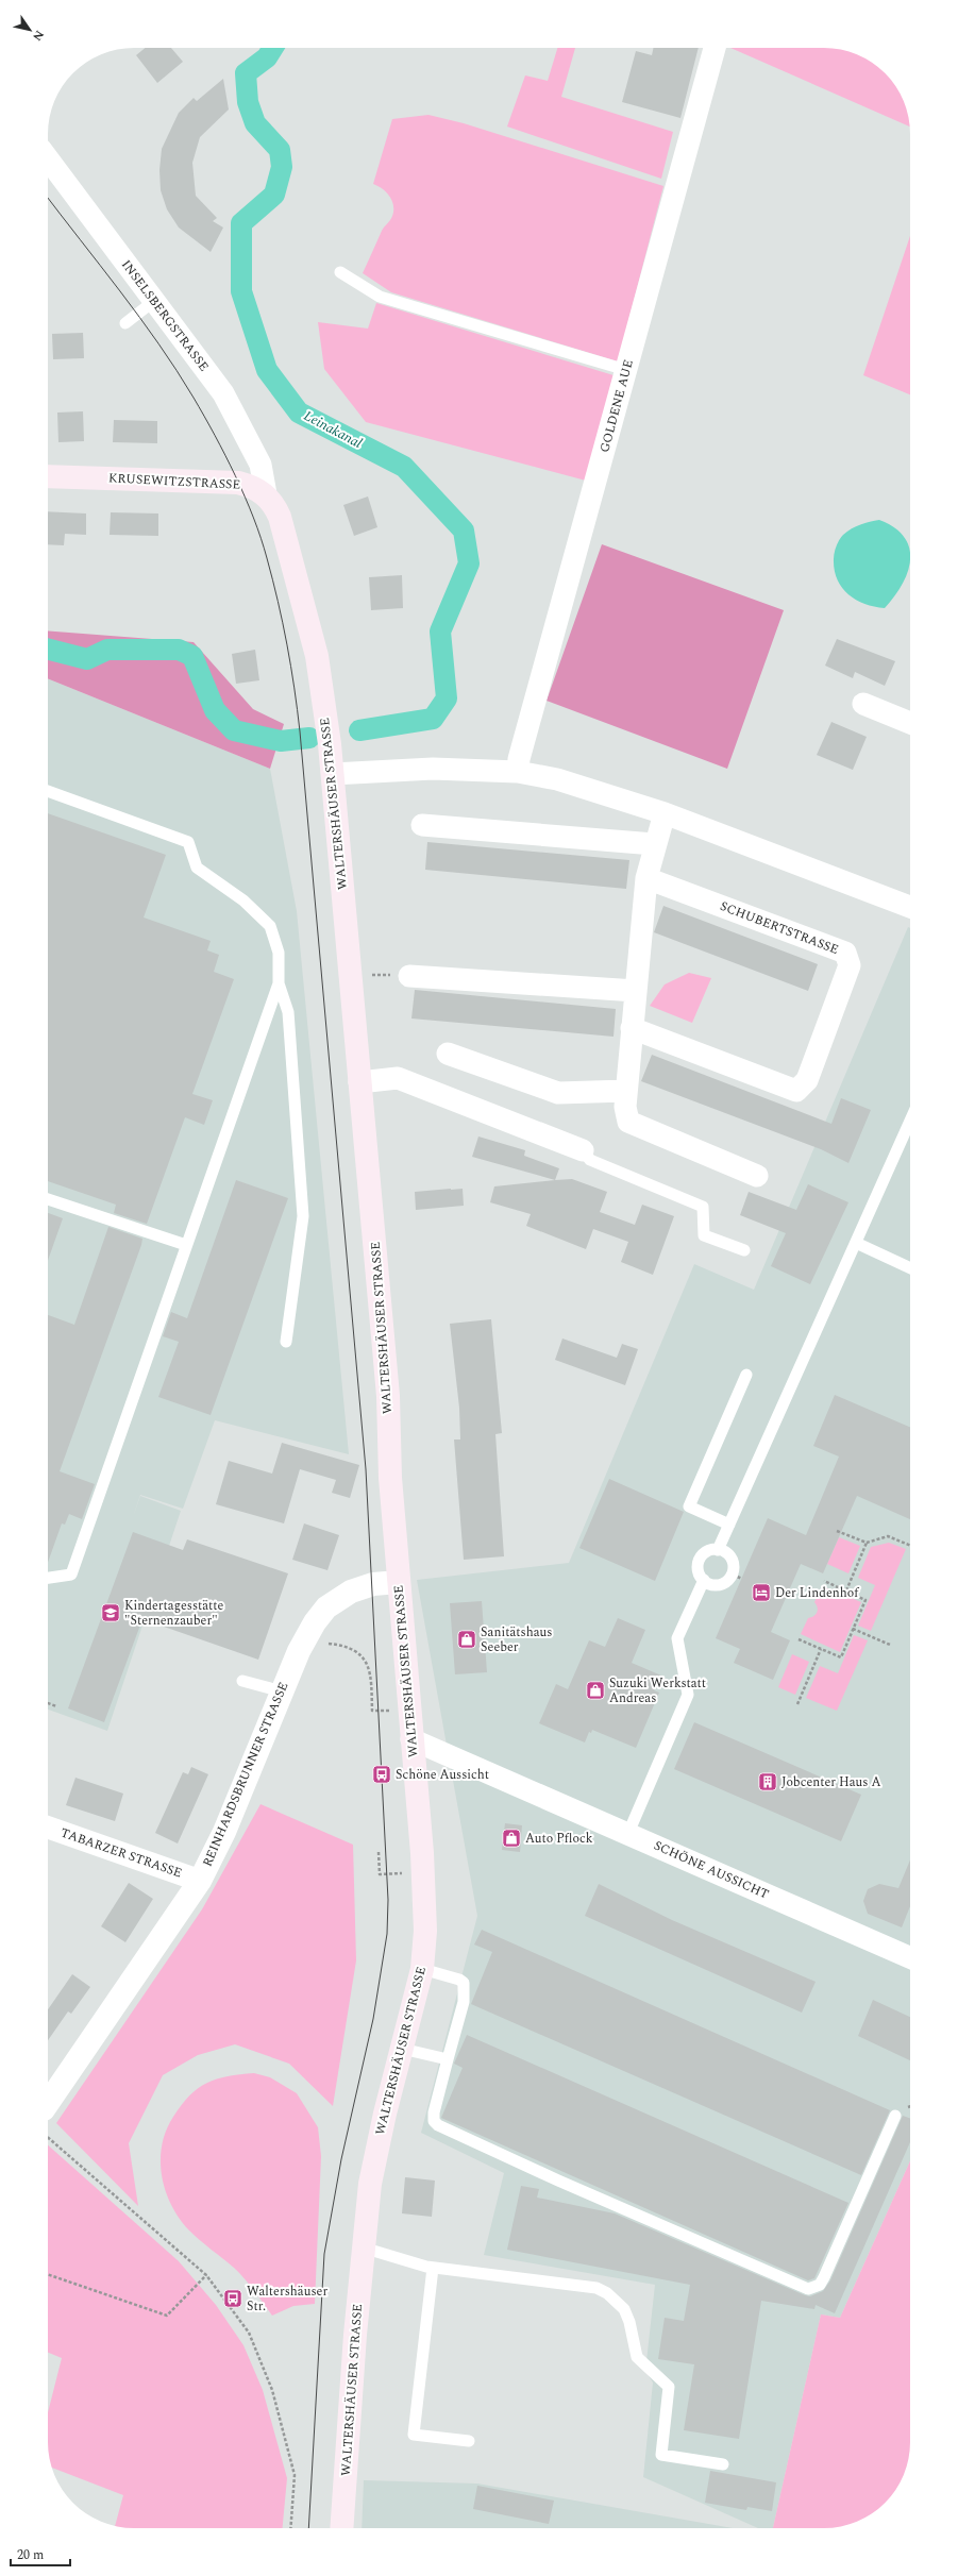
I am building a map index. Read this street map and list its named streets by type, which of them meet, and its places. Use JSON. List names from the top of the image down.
{
  "streets": {
    "main road": ["KRUSEWITZSTRASSE", "WALTERSHÄUSER STRASSE"],
    "street": [
      "INSELSBERGSTRASSE",
      "GOLDENE AUE",
      "SCHUBERTSTRASSE",
      "REINHARDSBRUNNER STRASSE",
      "TABARZER STRASSE",
      "SCHÖNE AUSSICHT"
    ]
  },
  "crossings": [
    ["INSELSBERGSTRASSE", "KRUSEWITZSTRASSE"],
    ["INSELSBERGSTRASSE", "WALTERSHÄUSER STRASSE"],
    ["KRUSEWITZSTRASSE", "WALTERSHÄUSER STRASSE"],
    ["WALTERSHÄUSER STRASSE", "REINHARDSBRUNNER STRASSE"],
    ["WALTERSHÄUSER STRASSE", "SCHÖNE AUSSICHT"],
    ["REINHARDSBRUNNER STRASSE", "TABARZER STRASSE"]
  ],
  "water": ["Leinakanal"],
  "places": {
    "hotel": ["Der Lindenhof"],
    "school or university": ["Kindertagesstätte \"Sternenzauber\""],
    "shop": ["Sanitätshaus Seeber", "Suzuki Werkstatt Andreas", "Auto Pflock"],
    "bus stop": ["Schöne Aussicht", "Waltershäuser Str."],
    "building": ["Jobcenter Haus A"]
  },
  "scale_bar": "20 m",
  "north": "bottom right"
}
